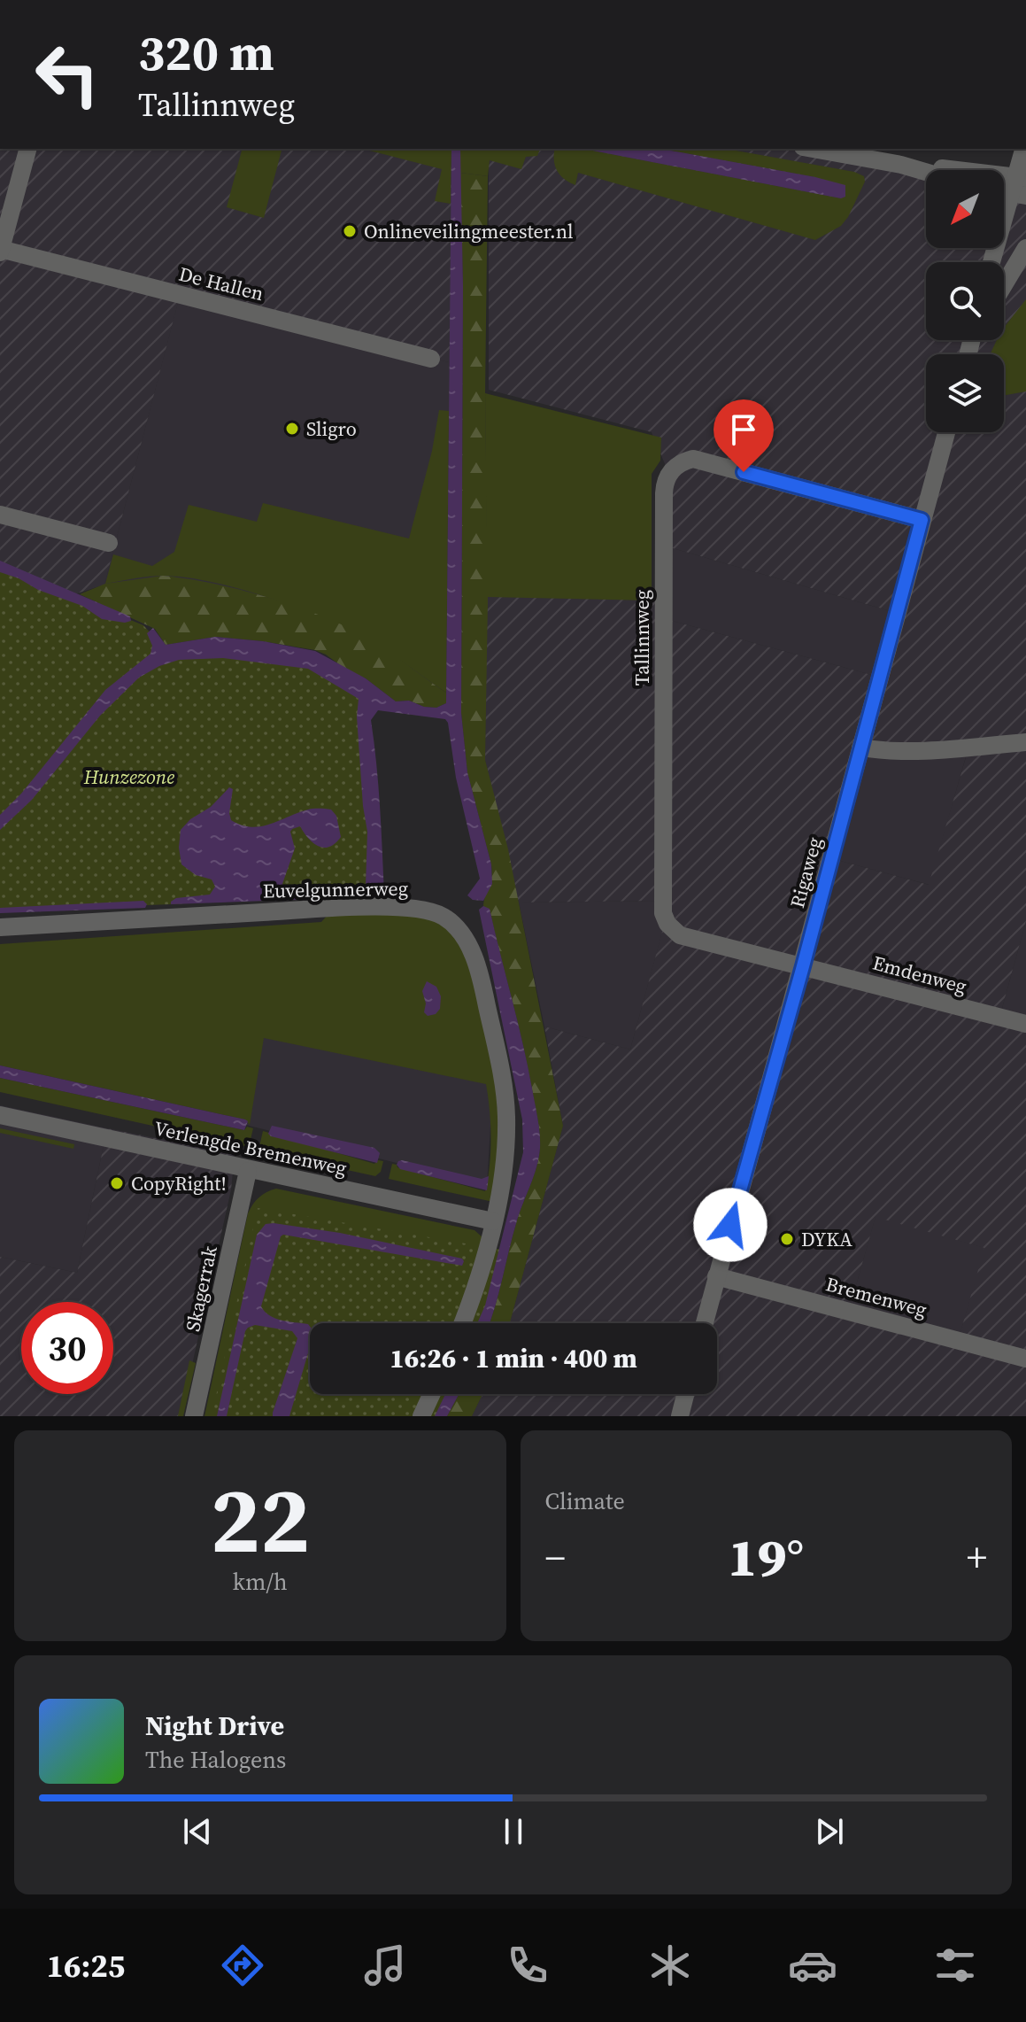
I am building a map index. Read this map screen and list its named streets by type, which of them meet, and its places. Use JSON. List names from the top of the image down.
{
  "streets": {
    "street": [
      "De Hallen",
      "Tallinnweg",
      "Rigaweg",
      "Euvelgunnerweg",
      "Emdenweg",
      "Verlengde Bremenweg",
      "Skagerrak",
      "Bremenweg"
    ]
  },
  "crossings": [
    ["Tallinnweg", "Rigaweg"],
    ["Tallinnweg", "Emdenweg"],
    ["Rigaweg", "Emdenweg"],
    ["Rigaweg", "Bremenweg"],
    ["Euvelgunnerweg", "Verlengde Bremenweg"],
    ["Verlengde Bremenweg", "Skagerrak"]
  ],
  "parks": ["Hunzezone"],
  "places": [
    "Onlineveilingmeester.nl",
    "Sligro",
    "CopyRight!",
    "DYKA"
  ],
  "north": "bottom left",
  "page": {
    "turn": ["320 m", "Tallinnweg"],
    "limit": "30",
    "trip": "16:26 · 1 min · 400 m",
    "tile": [
      ["22", "km/h"],
      "Climate"
    ],
    "heat": ["−", "19°", "+"],
    "song": ["Night Drive", "The Halogens"],
    "tabs": "16:25"
  }
}
